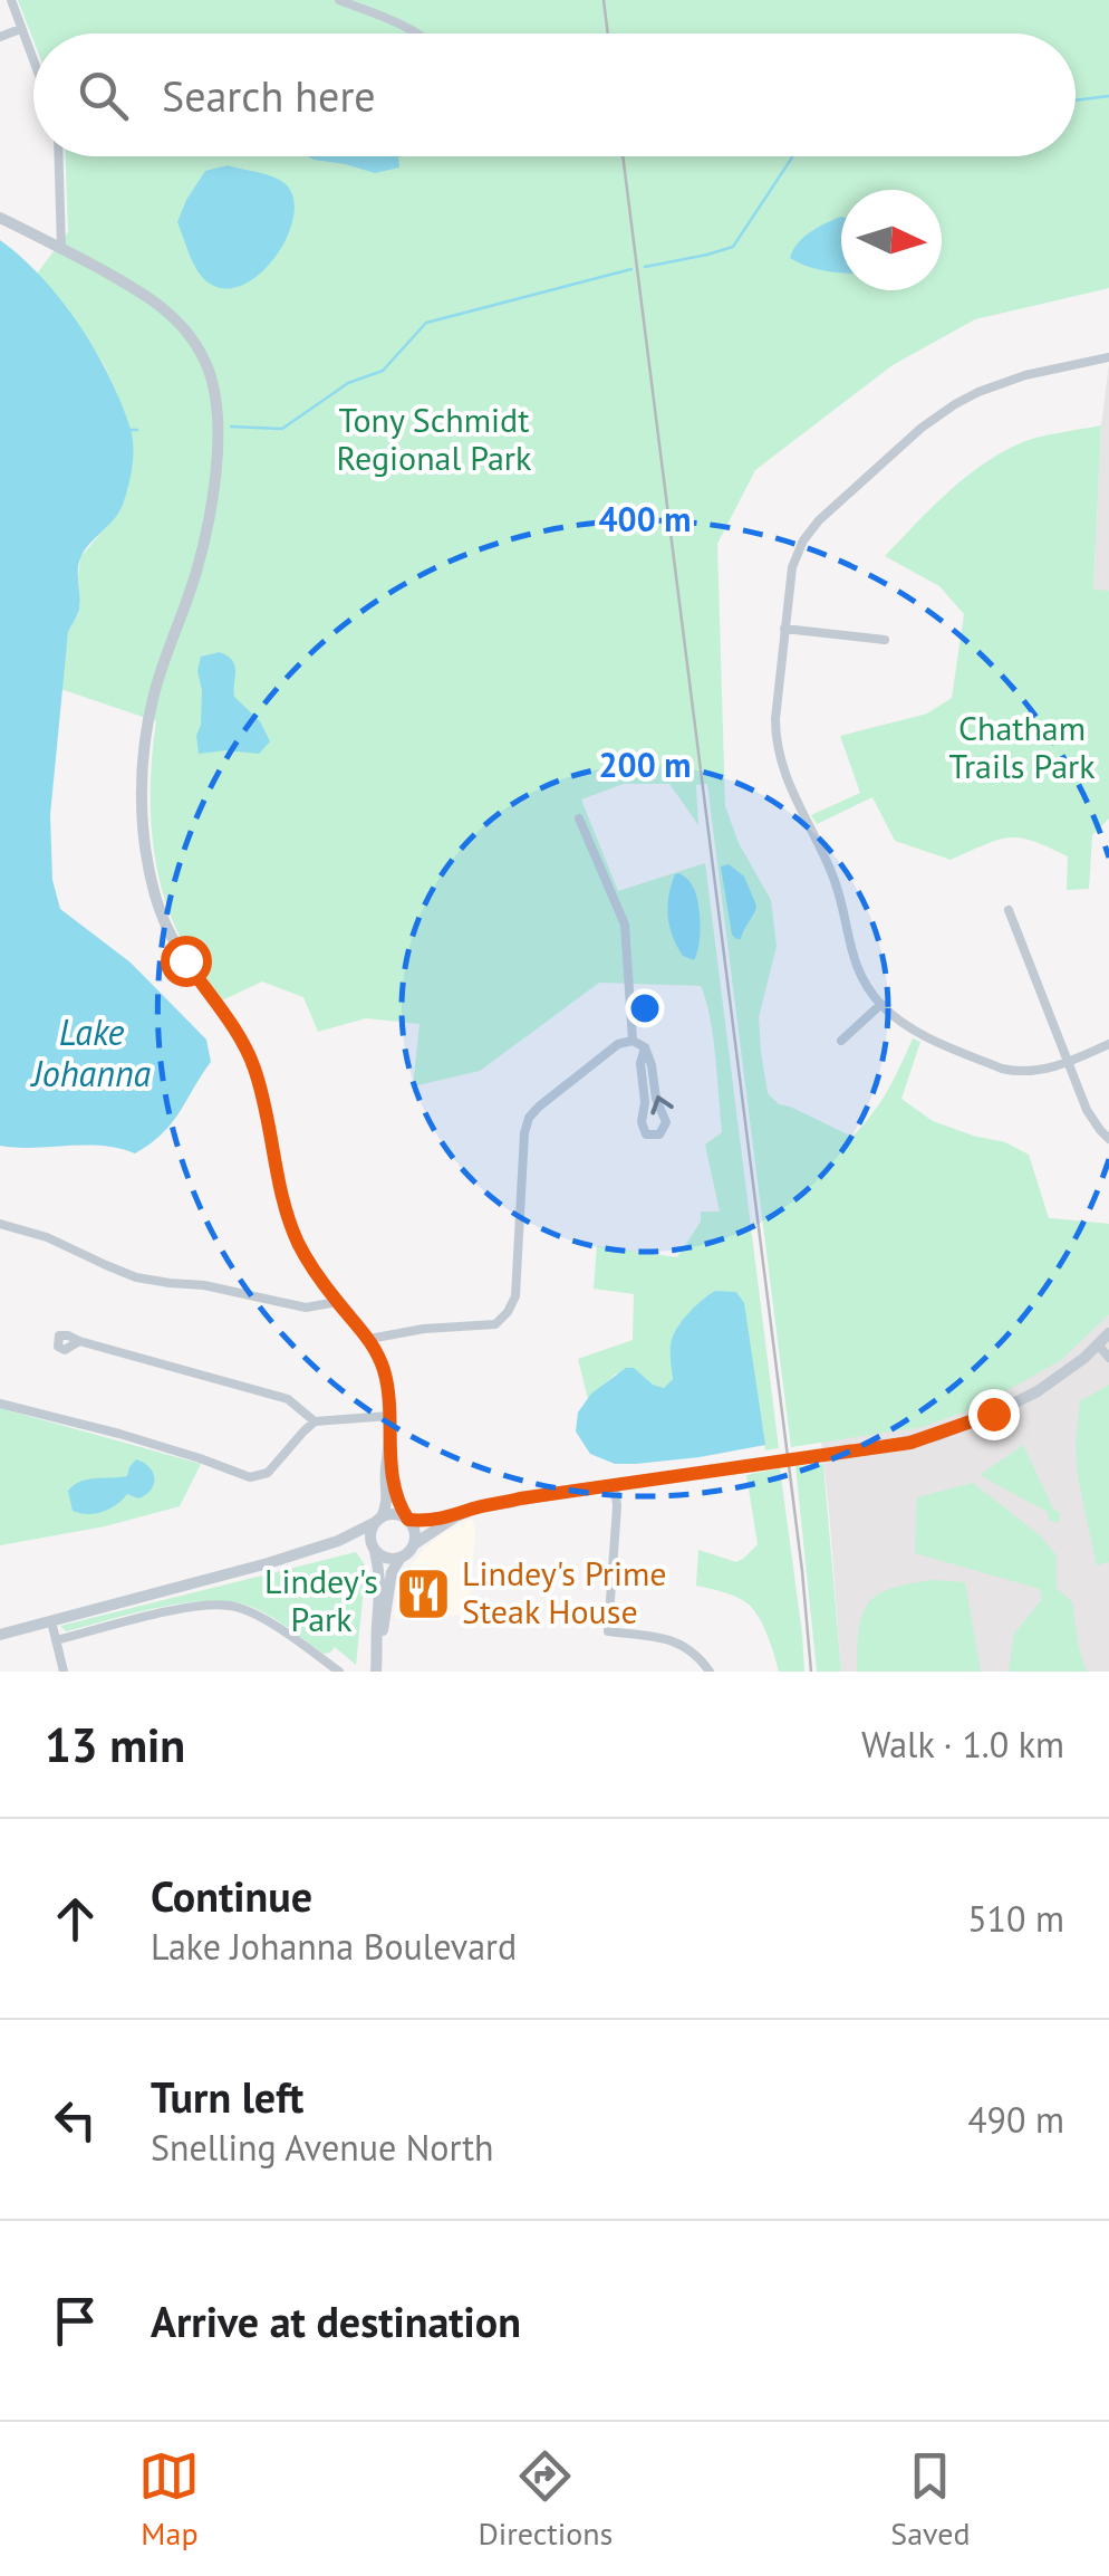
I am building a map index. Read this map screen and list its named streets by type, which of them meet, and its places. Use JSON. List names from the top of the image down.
{
  "water": ["Lake Johanna"],
  "parks": ["Tony Schmidt Regional Park", "Chatham Trails Park", "Lindey's Park"],
  "places": {
    "restaurant": ["Lindey's Prime Steak House"]
  },
  "north": "right",
  "page": {
    "search": "Search here",
    "heading": ["13 min", "Walk · 1.0 km"],
    "list": [
      ["Continue", "Lake Johanna Boulevard", "510 m"],
      ["Turn left", "Snelling Avenue North", "490 m"],
      "Arrive at destination"
    ],
    "nav": ["Map", "Directions", "Saved"]
  },
  "rings": ["400 m", "200 m"]
}
